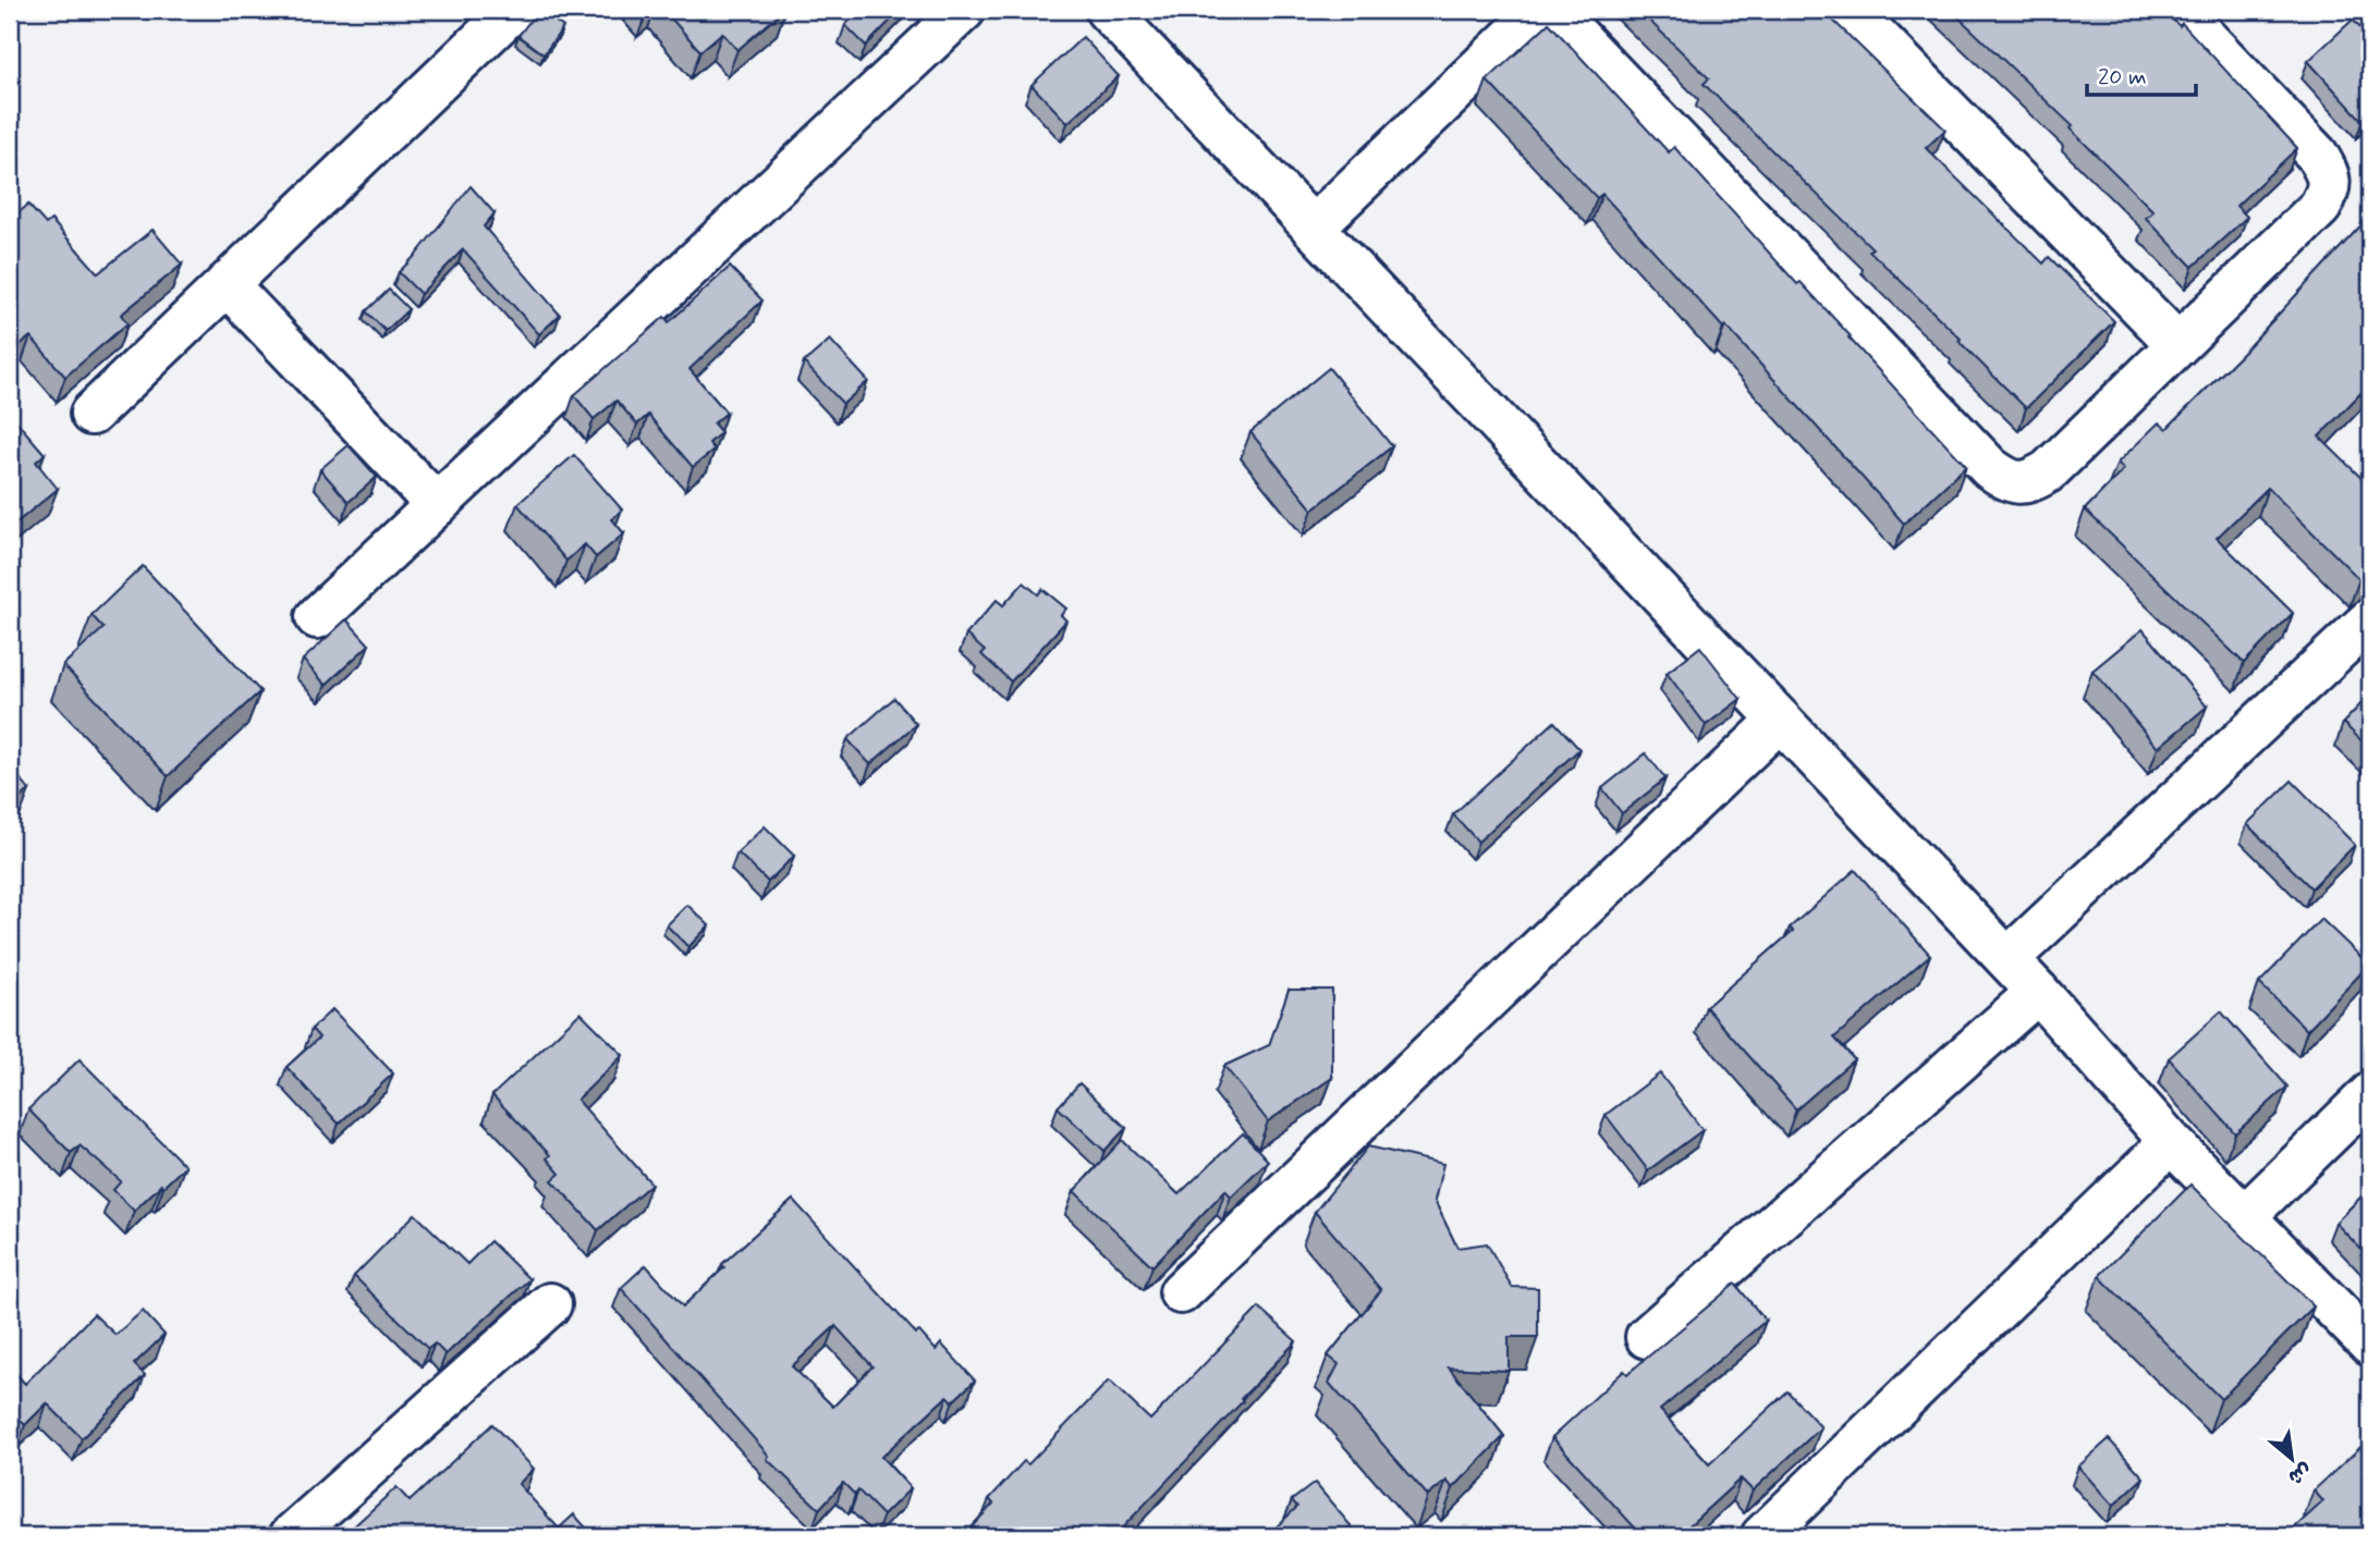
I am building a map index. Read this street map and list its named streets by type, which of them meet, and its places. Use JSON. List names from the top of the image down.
{
  "scale_bar": "20 m",
  "north": "bottom right"
}
